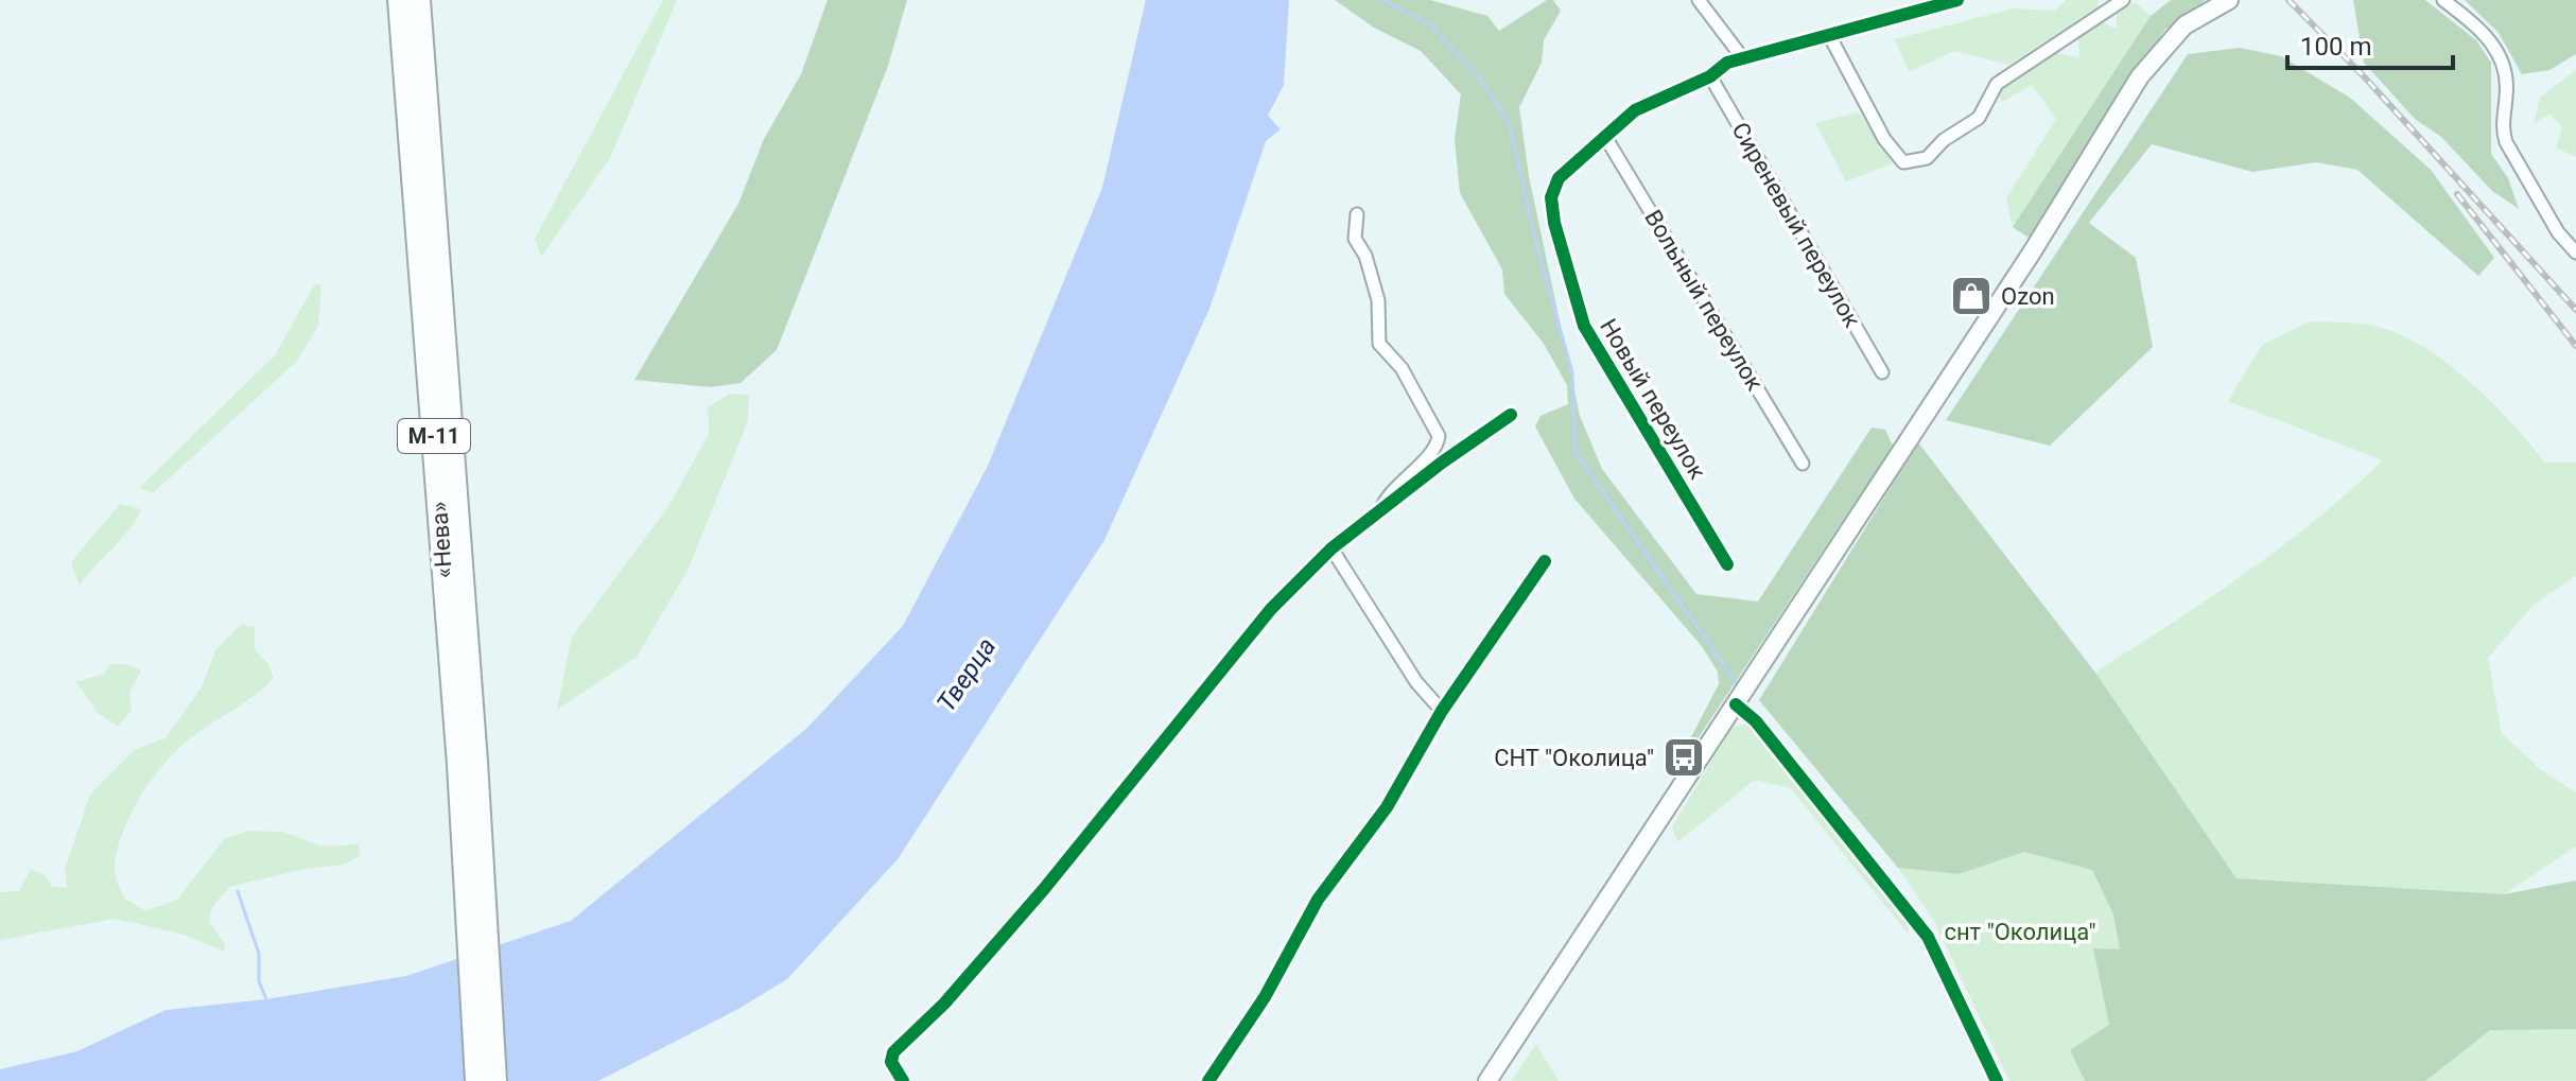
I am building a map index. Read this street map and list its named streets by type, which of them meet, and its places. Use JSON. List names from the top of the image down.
{
  "streets": {
    "highway": ["М-11", "«Нева»"],
    "street": ["Сиреневый переулок", "Вольный переулок", "Новый переулок"]
  },
  "crossings": [
    ["Вольный переулок", "Новый переулок"]
  ],
  "water": ["Тверца"],
  "parks": ["снт \"Околица\""],
  "places": {
    "shop": ["Ozon"],
    "bus stop": ["СНТ \"Околица\""]
  },
  "scale_bar": "100 m"
}
